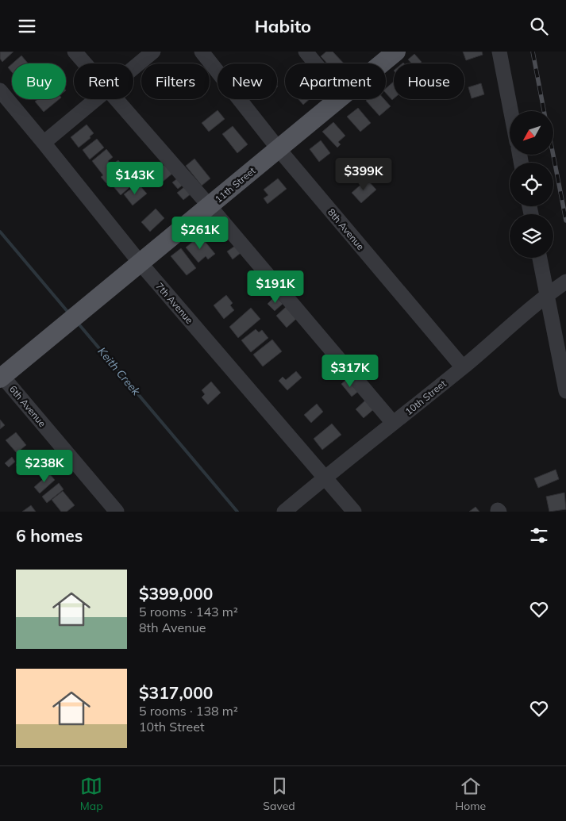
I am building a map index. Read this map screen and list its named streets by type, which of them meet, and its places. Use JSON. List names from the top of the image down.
{
  "streets": {
    "main road": ["11th Street"],
    "street": [
      "8th Avenue",
      "7th Avenue",
      "10th Street",
      "6th Avenue"
    ]
  },
  "crossings": [
    ["11th Street", "8th Avenue"],
    ["11th Street", "7th Avenue"],
    ["11th Street", "6th Avenue"],
    ["8th Avenue", "10th Street"],
    ["7th Avenue", "10th Street"]
  ],
  "water": ["Keith Creek"],
  "north": "bottom left",
  "page": {
    "header": "Habito",
    "chip": [
      "Buy",
      "Rent",
      "Filters",
      "New",
      "Apartment",
      "House"
    ],
    "price": [
      "$399K",
      "$143K",
      "$261K",
      "$191K",
      "$317K",
      "$238K"
    ],
    "heading": "6 homes",
    "list": [
      {
        "name": "$399,000",
        "note": "5 rooms · 143 m² · 8th Avenue"
      },
      {
        "name": "$317,000",
        "note": "5 rooms · 138 m² · 10th Street"
      }
    ],
    "tabs": ["Map", "Saved", "Home"]
  }
}
